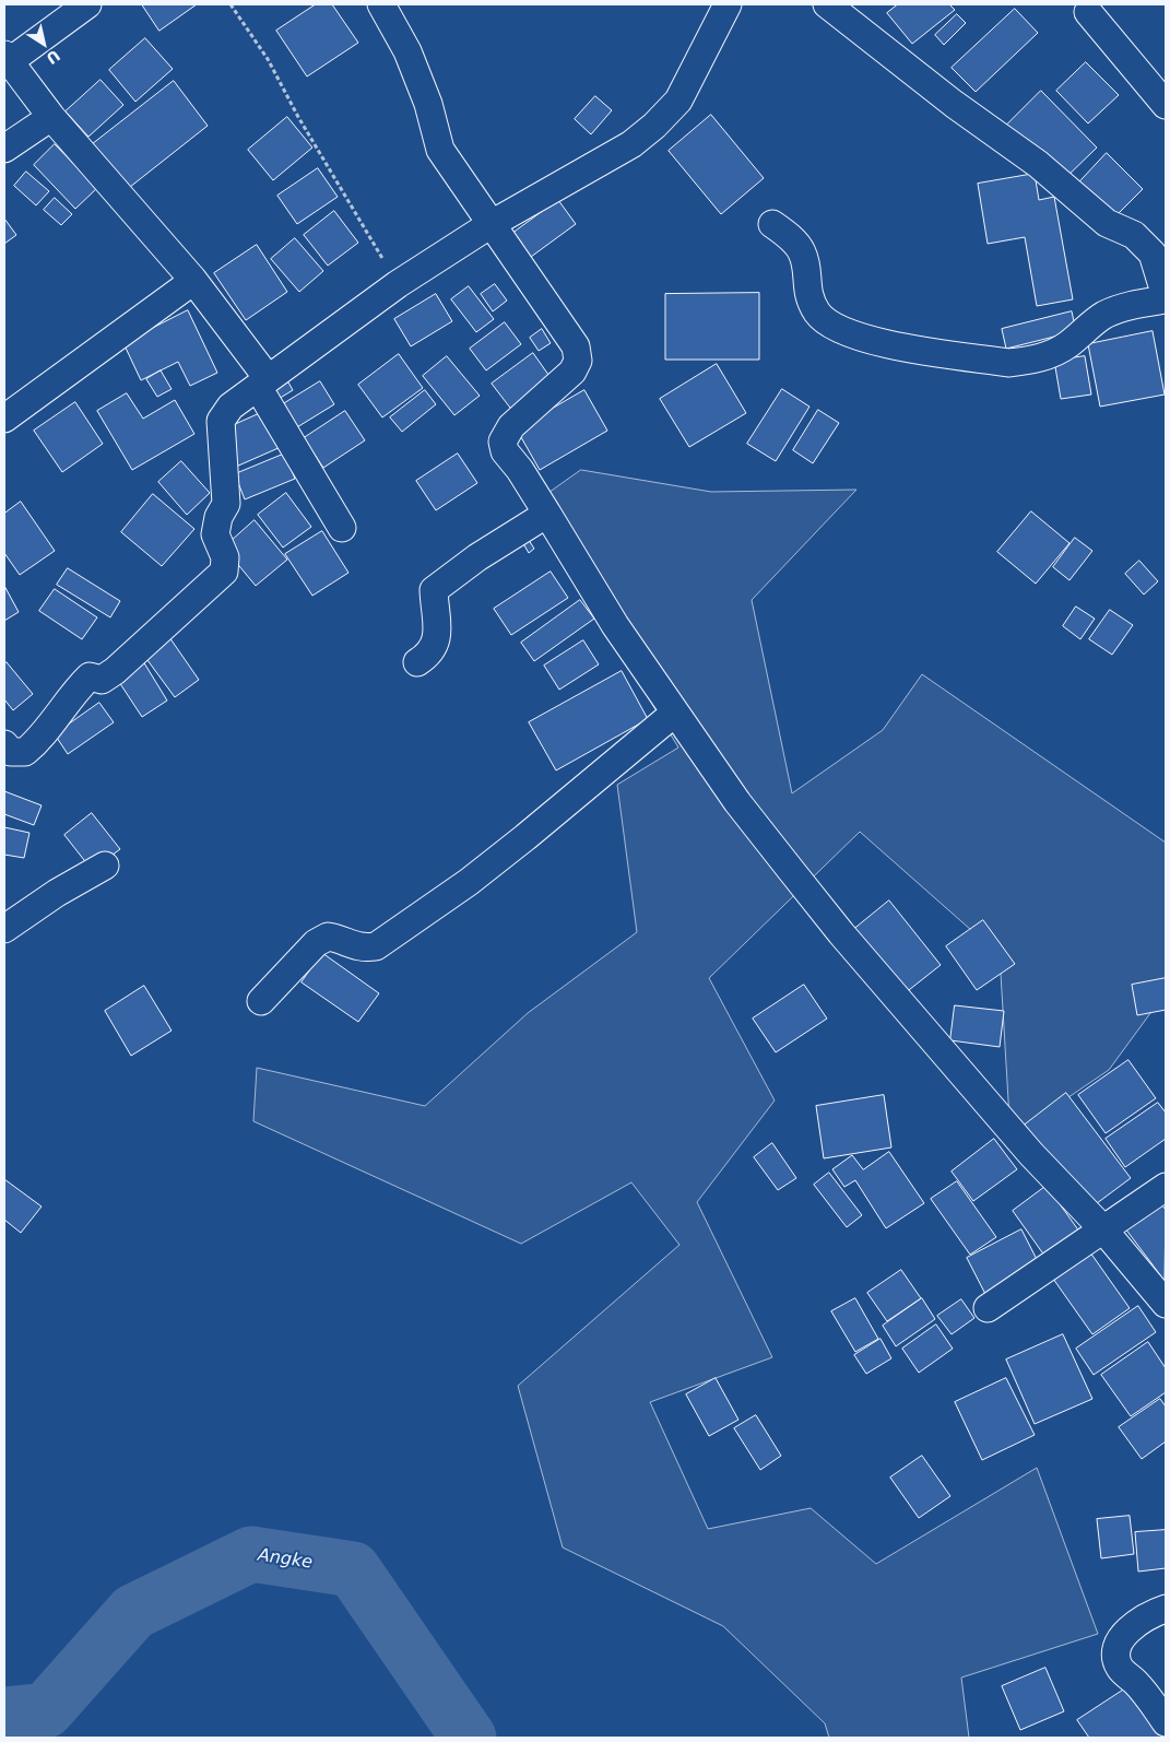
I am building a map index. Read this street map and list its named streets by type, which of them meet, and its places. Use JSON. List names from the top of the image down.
{
  "water": ["Angke"],
  "north": "bottom right"
}
